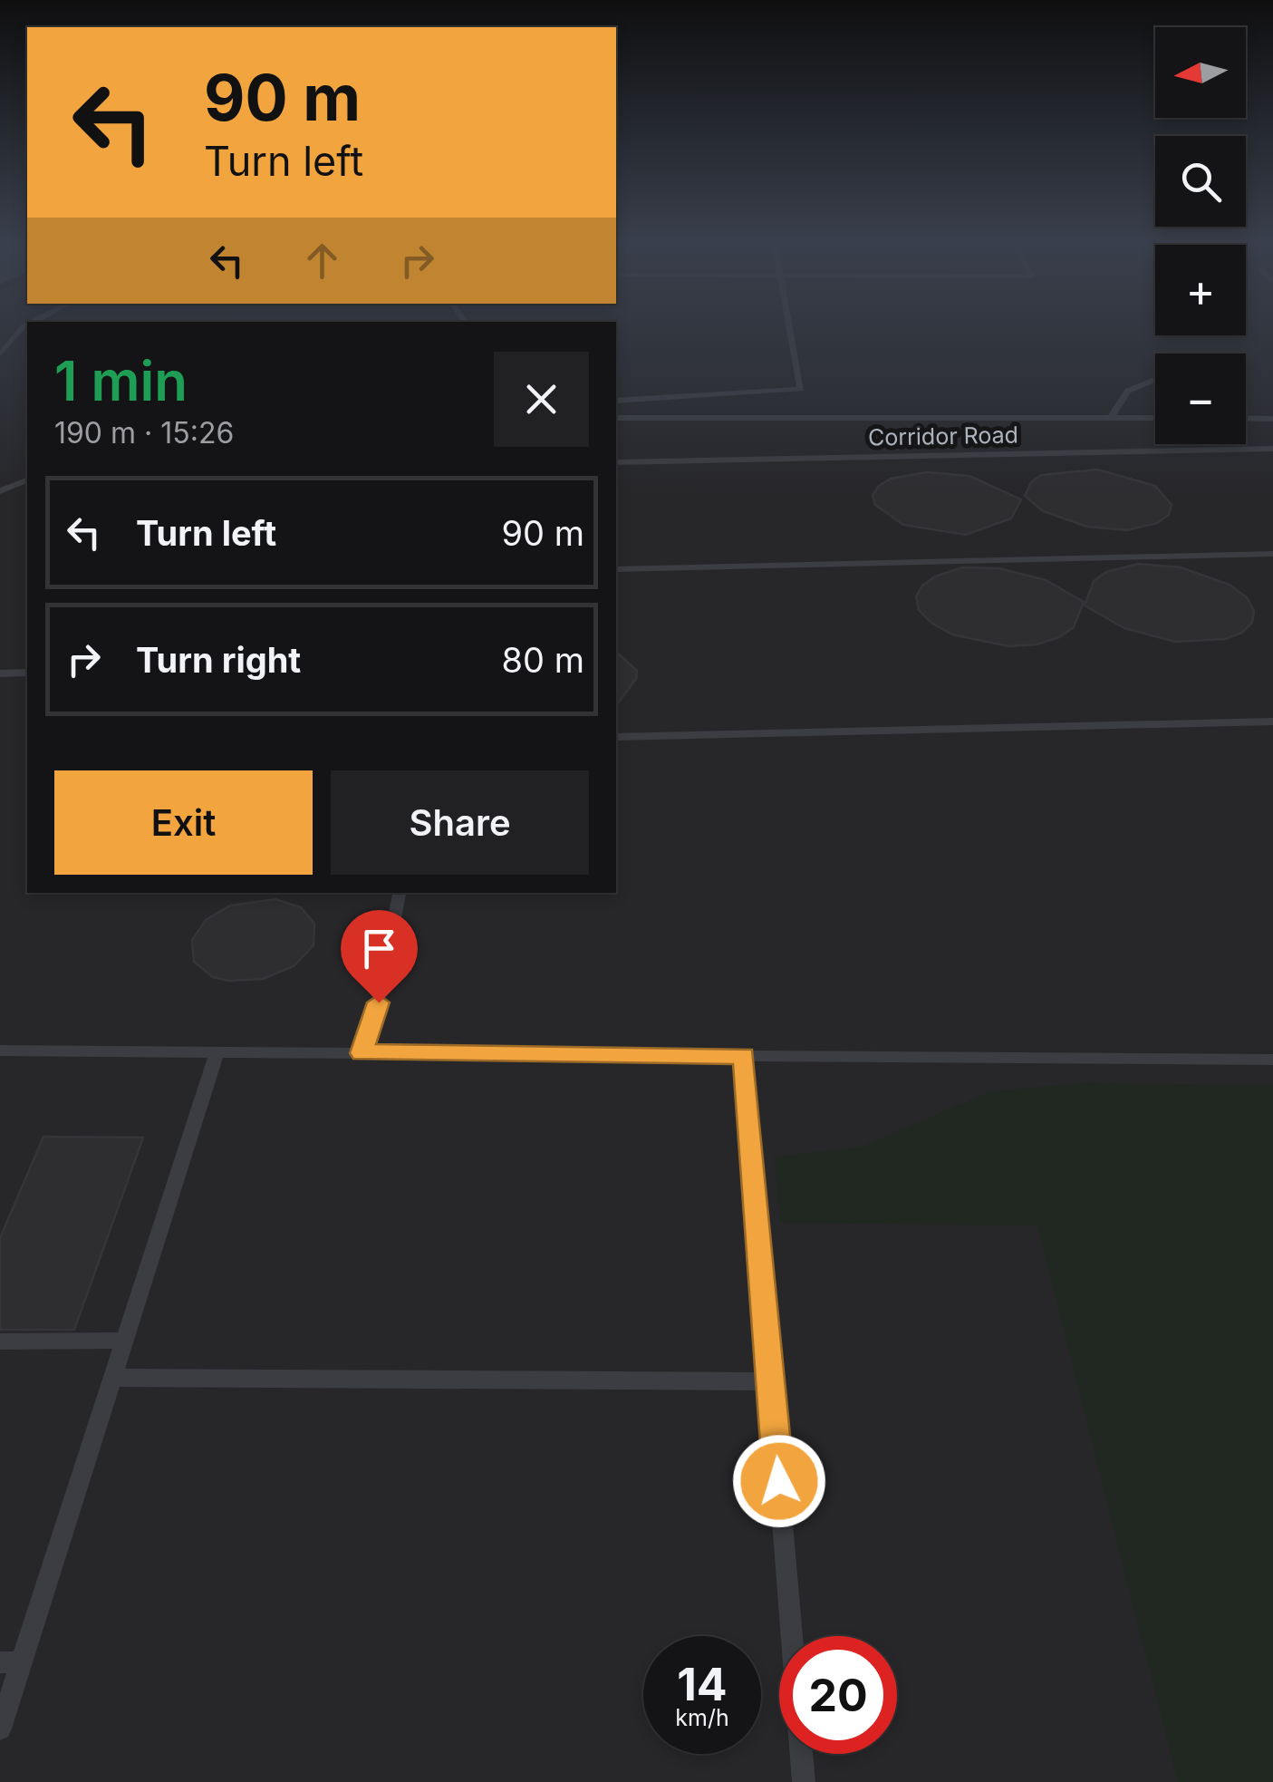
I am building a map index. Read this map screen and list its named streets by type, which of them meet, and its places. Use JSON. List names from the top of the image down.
{
  "streets": {
    "lane": ["Corridor Road"]
  },
  "north": "left",
  "page": {
    "map_buttons": ["+", "−"],
    "turn": ["90 m", "Turn left"],
    "heading": ["1 min", "190 m · 15:26"],
    "list": [
      {
        "name": "Turn left",
        "value": "90 m"
      },
      {
        "name": "Turn right",
        "value": "80 m"
      }
    ],
    "buttons": ["Exit", "Share"],
    "speed": "14 km/h",
    "limit": "20"
  }
}
